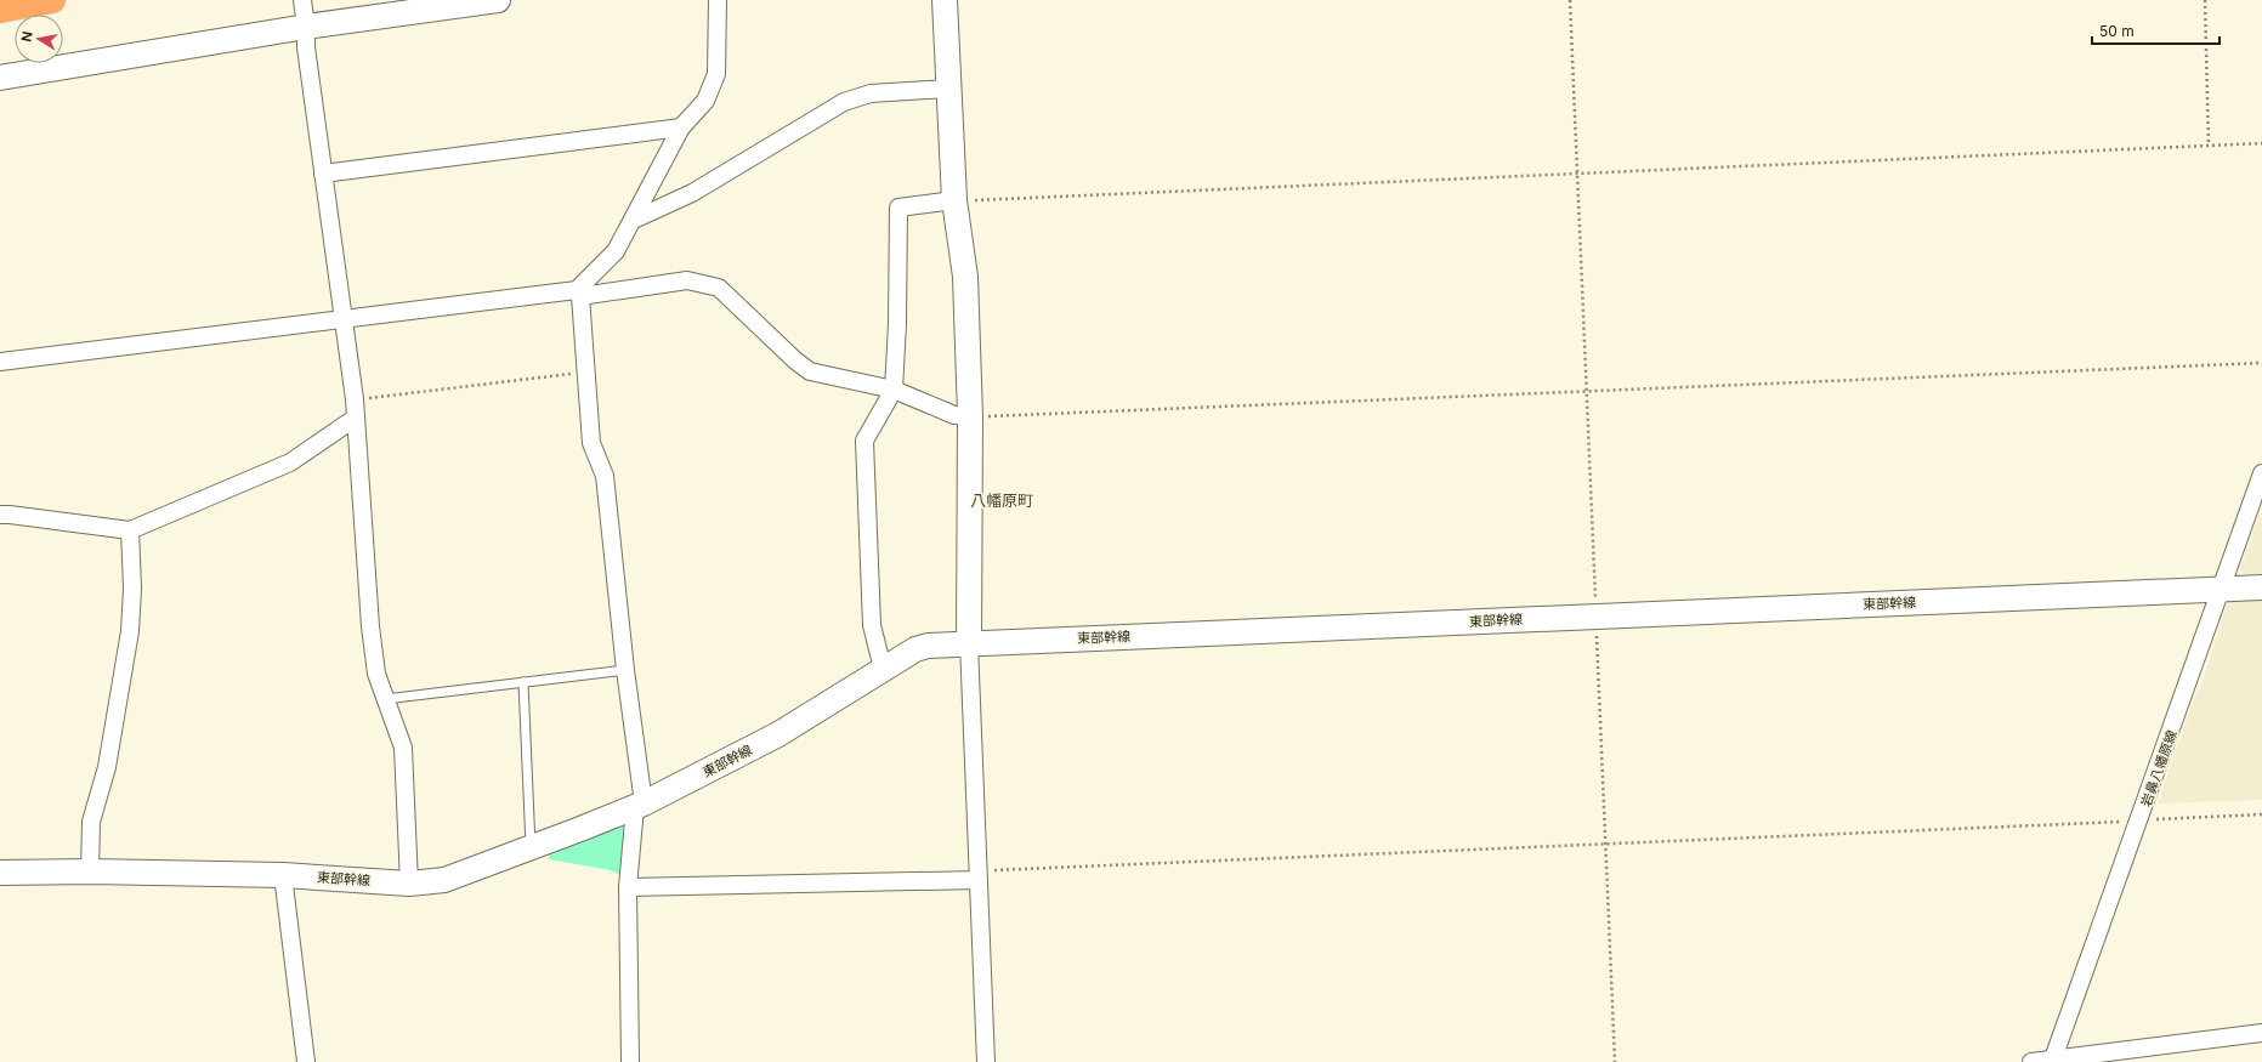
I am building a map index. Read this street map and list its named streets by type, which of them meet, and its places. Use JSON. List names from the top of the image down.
{
  "streets": {
    "street": ["東部幹線", "岩鼻八幡原線"]
  },
  "crossings": [
    ["東部幹線", "岩鼻八幡原線"]
  ],
  "districts": ["八幡原町"],
  "scale_bar": "50 m",
  "north": "left"
}
